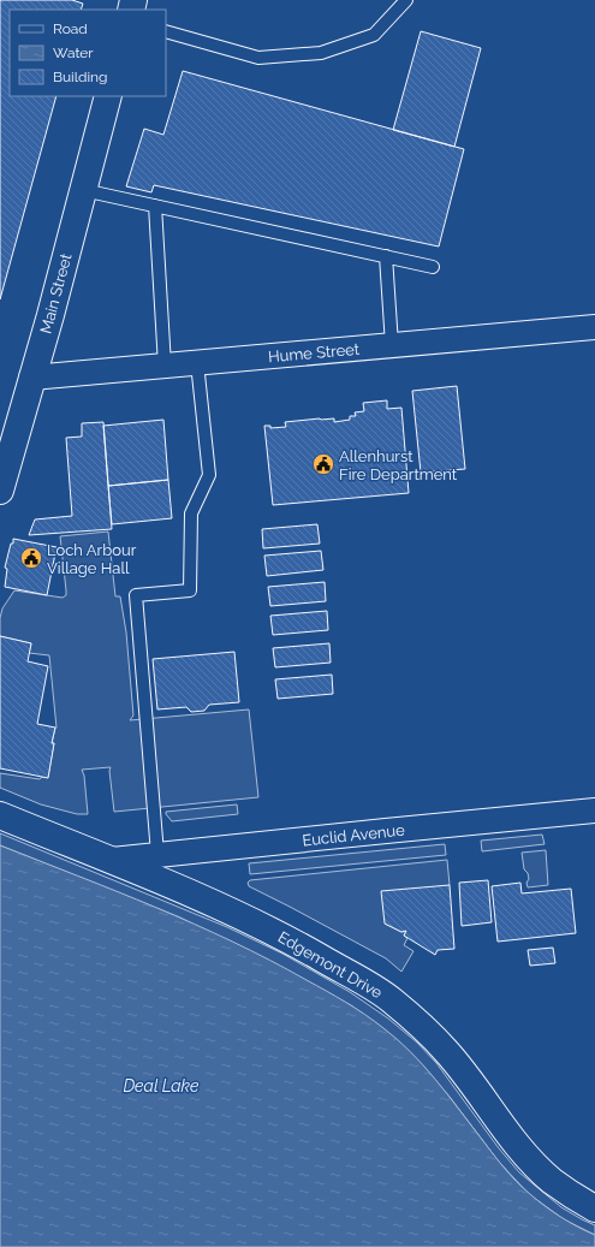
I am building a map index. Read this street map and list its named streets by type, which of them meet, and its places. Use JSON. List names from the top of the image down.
{
  "streets": {
    "street": [
      "Main Street",
      "Hume Street",
      "Euclid Avenue",
      "Edgemont Drive"
    ]
  },
  "crossings": [
    ["Main Street", "Hume Street"],
    ["Euclid Avenue", "Edgemont Drive"]
  ],
  "water": ["Deal Lake"],
  "places": {
    "public building": ["Allenhurst Fire Department", "Loch Arbour Village Hall"]
  },
  "legend": ["Road", "Water", "Building"]
}
